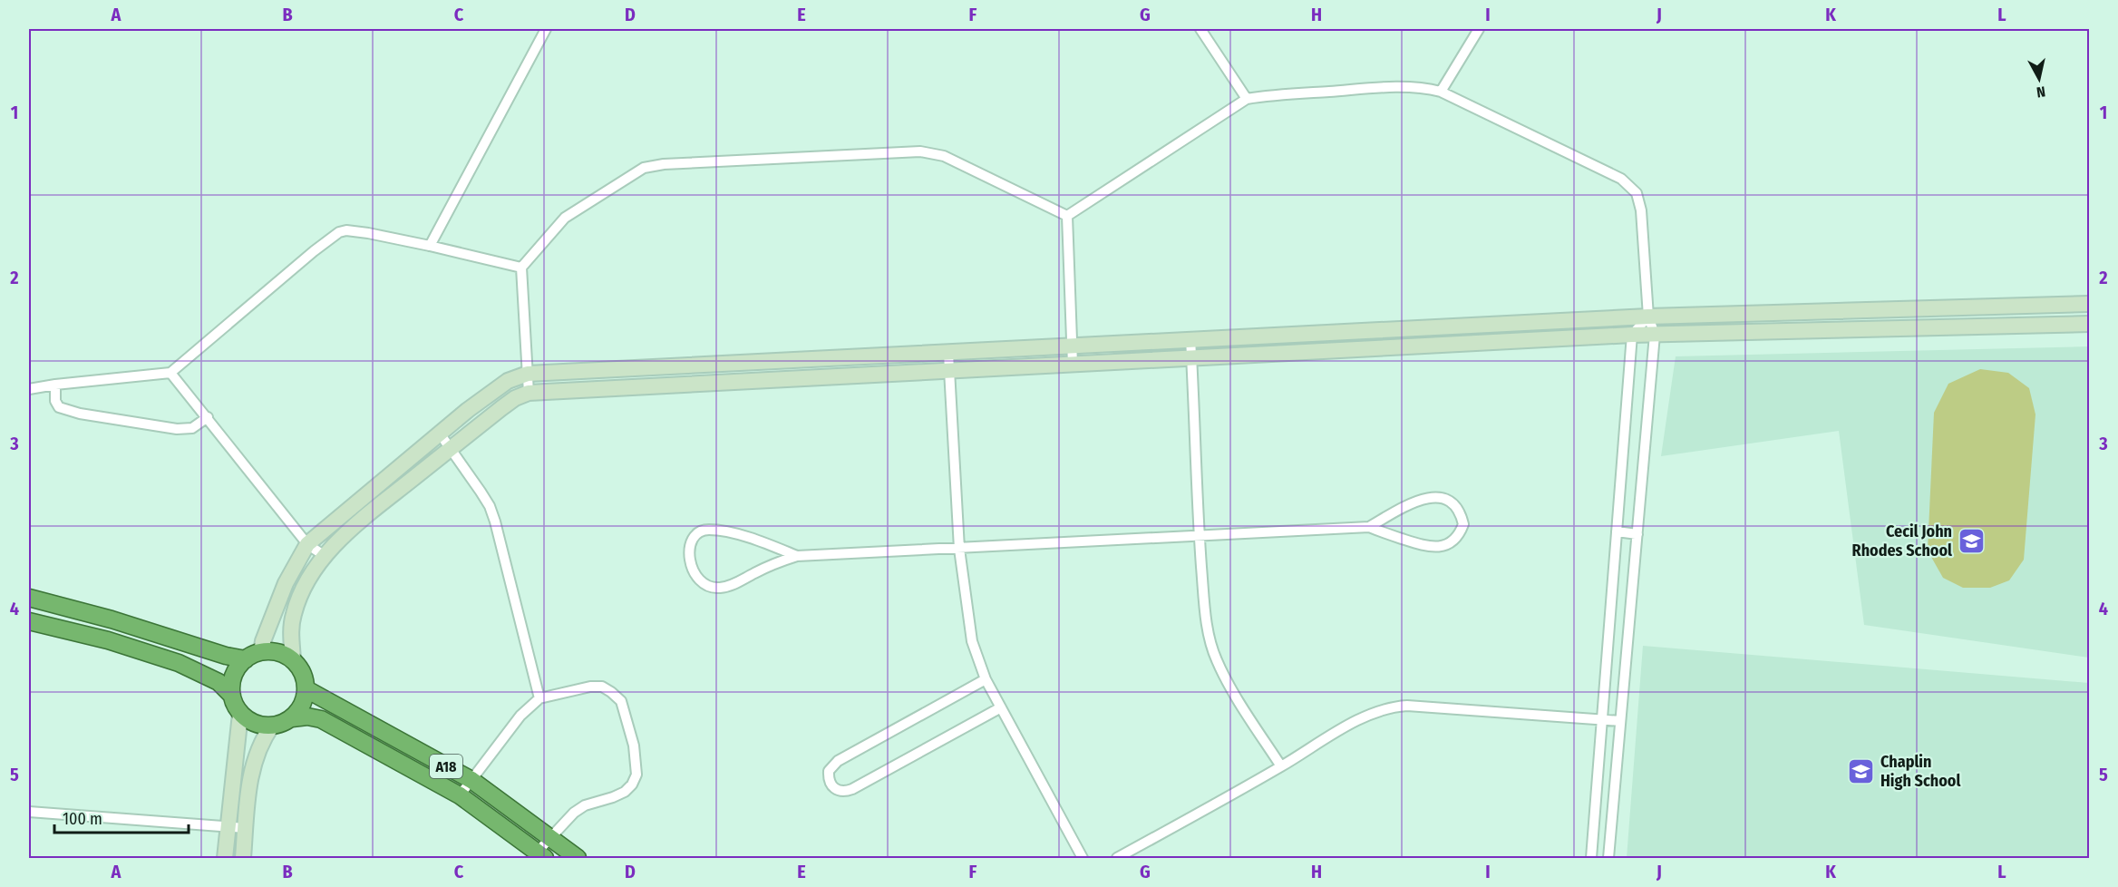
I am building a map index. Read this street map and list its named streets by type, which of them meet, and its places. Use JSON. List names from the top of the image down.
{
  "streets": {
    "highway": ["A18"]
  },
  "places": {
    "school or university": ["Cecil John Rhodes School", "Chaplin High School"]
  },
  "scale_bar": "100 m",
  "north": "bottom",
  "grid": {
    "columns": [
      "A",
      "B",
      "C",
      "D",
      "E",
      "F",
      "G",
      "H",
      "I",
      "J",
      "K",
      "L"
    ],
    "rows": [
      "1",
      "2",
      "3",
      "4",
      "5"
    ]
  }
}
